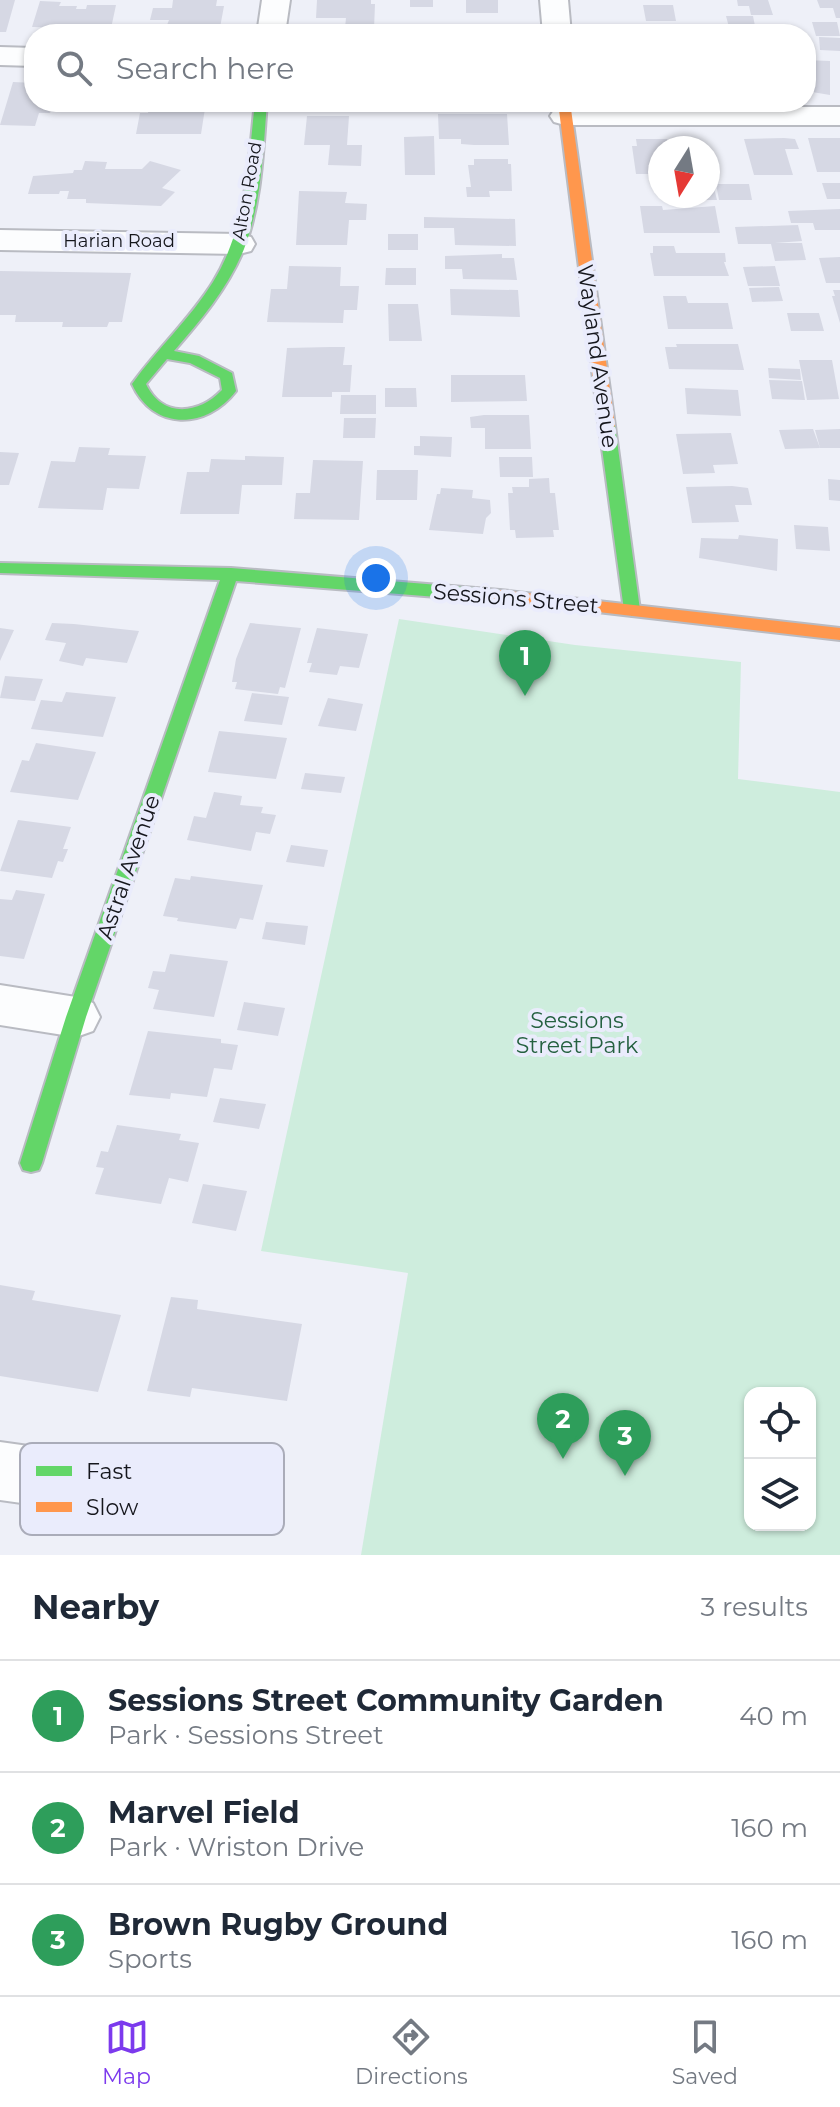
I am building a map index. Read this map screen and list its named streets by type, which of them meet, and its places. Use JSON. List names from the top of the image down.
{
  "streets": {
    "street": [
      "Alton Road",
      "Harian Road",
      "Wayland Avenue",
      "Sessions Street",
      "Astral Avenue"
    ]
  },
  "crossings": [
    ["Alton Road", "Harian Road"],
    ["Wayland Avenue", "Sessions Street"],
    ["Sessions Street", "Astral Avenue"]
  ],
  "parks": ["Sessions Street Park"],
  "legend": ["Fast", "Slow"],
  "north": "bottom",
  "page": {
    "search": "Search here",
    "pins": ["1", "2", "3"],
    "heading": ["Nearby", "3 results"],
    "list": [
      {
        "mark": "1",
        "name": "Sessions Street Community Garden",
        "note": "Park · Sessions Street",
        "value": "40 m"
      },
      {
        "mark": "2",
        "name": "Marvel Field",
        "note": "Park · Wriston Drive",
        "value": "160 m"
      },
      {
        "mark": "3",
        "name": "Brown Rugby Ground",
        "note": "Sports",
        "value": "160 m"
      }
    ],
    "nav": ["Map", "Directions", "Saved"]
  }
}
